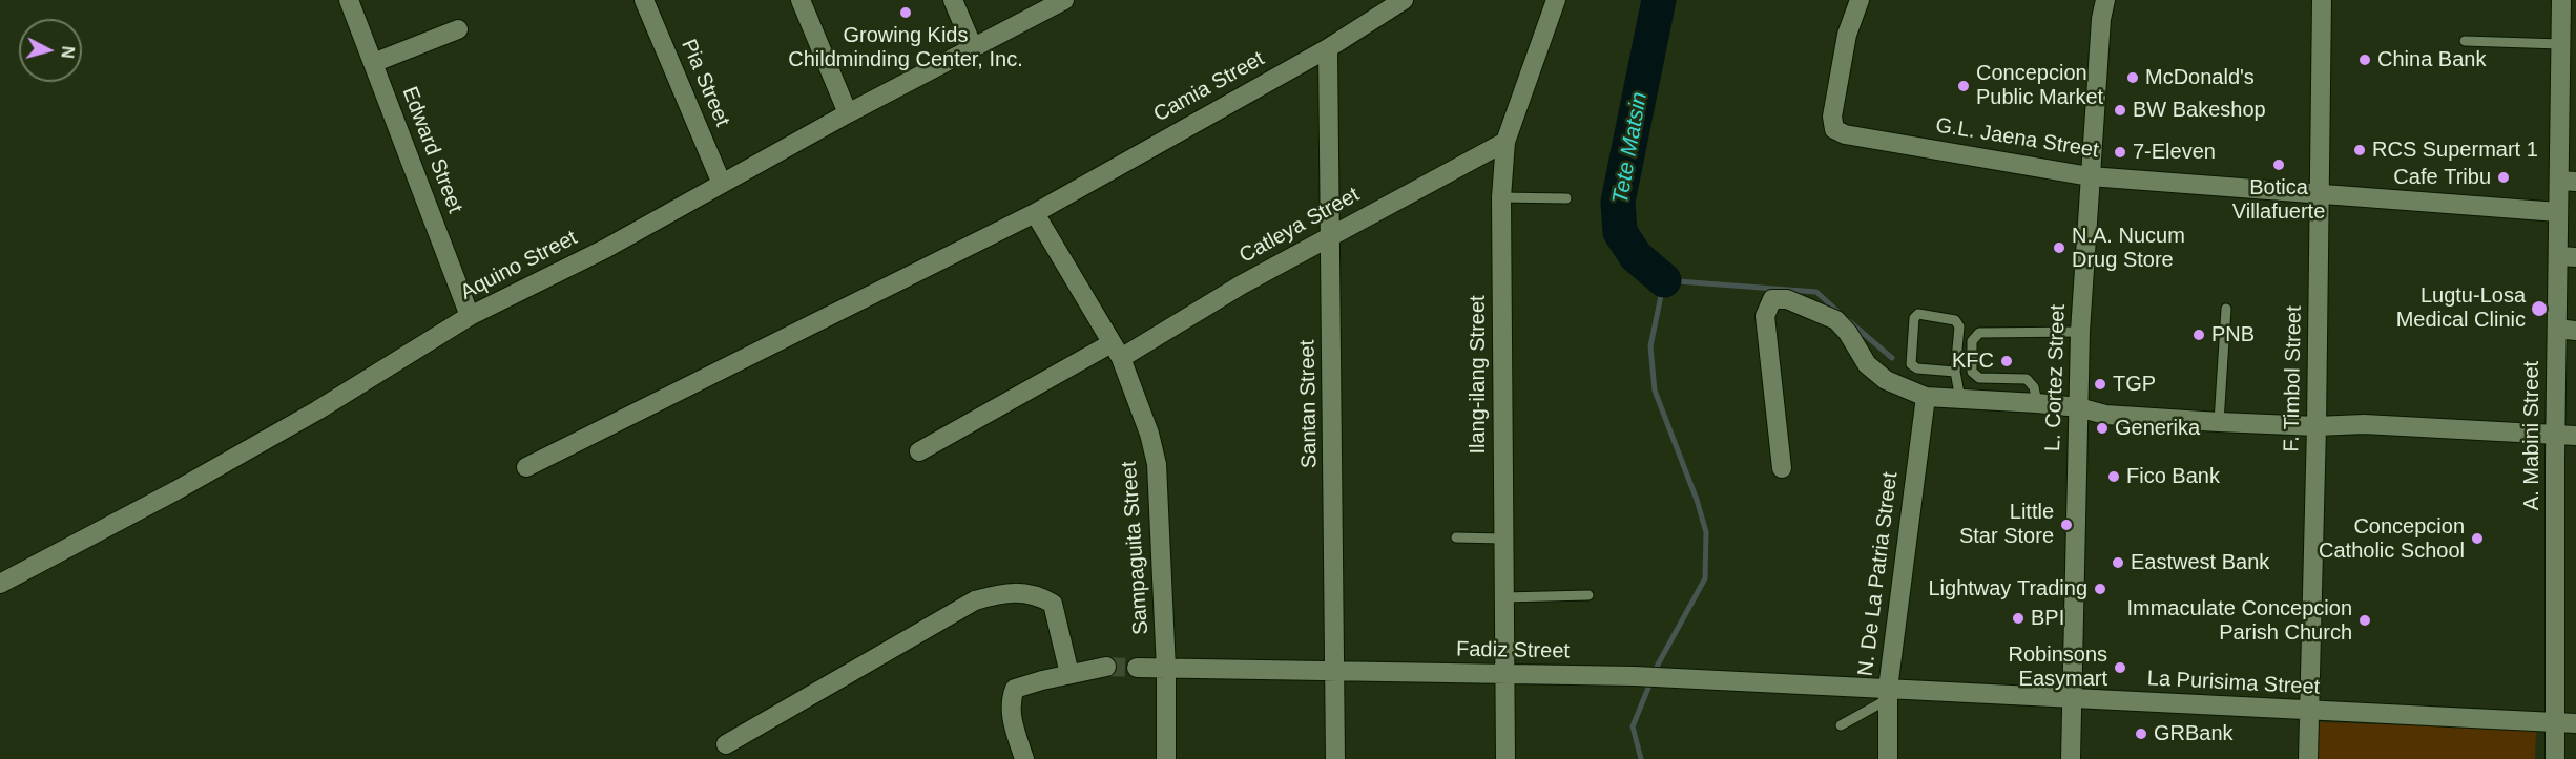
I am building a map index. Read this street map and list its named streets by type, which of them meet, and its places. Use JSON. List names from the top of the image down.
{
  "streets": {
    "street": [
      "Pia Street",
      "Camia Street",
      "G.L. Jaena Street",
      "Edward Street",
      "Catleya Street",
      "Aquino Street",
      "Ilang-ilang Street",
      "L. Cortez Street",
      "F. Timbol Street",
      "Santan Street",
      "A. Mabini Street",
      "Sampaguita Street",
      "N. De La Patria Street",
      "Fadiz Street",
      "La Purisima Street"
    ]
  },
  "crossings": [
    ["Pia Street", "Aquino Street"],
    ["Camia Street", "Santan Street"],
    ["Camia Street", "Sampaguita Street"],
    ["G.L. Jaena Street", "L. Cortez Street"],
    ["G.L. Jaena Street", "F. Timbol Street"],
    ["G.L. Jaena Street", "A. Mabini Street"],
    ["Edward Street", "Aquino Street"],
    ["Catleya Street", "Ilang-ilang Street"],
    ["Catleya Street", "Santan Street"],
    ["Catleya Street", "Sampaguita Street"],
    ["Ilang-ilang Street", "Fadiz Street"],
    ["L. Cortez Street", "La Purisima Street"],
    ["F. Timbol Street", "La Purisima Street"],
    ["Santan Street", "Fadiz Street"],
    ["A. Mabini Street", "La Purisima Street"],
    ["Sampaguita Street", "Fadiz Street"],
    ["N. De La Patria Street", "Fadiz Street"],
    ["N. De La Patria Street", "La Purisima Street"],
    ["Fadiz Street", "La Purisima Street"]
  ],
  "water": ["Tete Matsin"],
  "places": [
    "Growing Kids Childminding Center, Inc.",
    "China Bank",
    "McDonald's",
    "Concepcion Public Market",
    "BW Bakeshop",
    "RCS Supermart 1",
    "7-Eleven",
    "Botica Villafuerte",
    "Cafe Tribu",
    "N.A. Nucum Drug Store",
    "Lugtu-Losa Medical Clinic",
    "PNB",
    "KFC",
    "TGP",
    "Generika",
    "Fico Bank",
    "Little Star Store",
    "Concepcion Catholic School",
    "Eastwest Bank",
    "Lightway Trading",
    "BPI",
    "Immaculate Concepcion Parish Church",
    "Robinsons Easymart",
    "GRBank"
  ],
  "north": "right"
}
